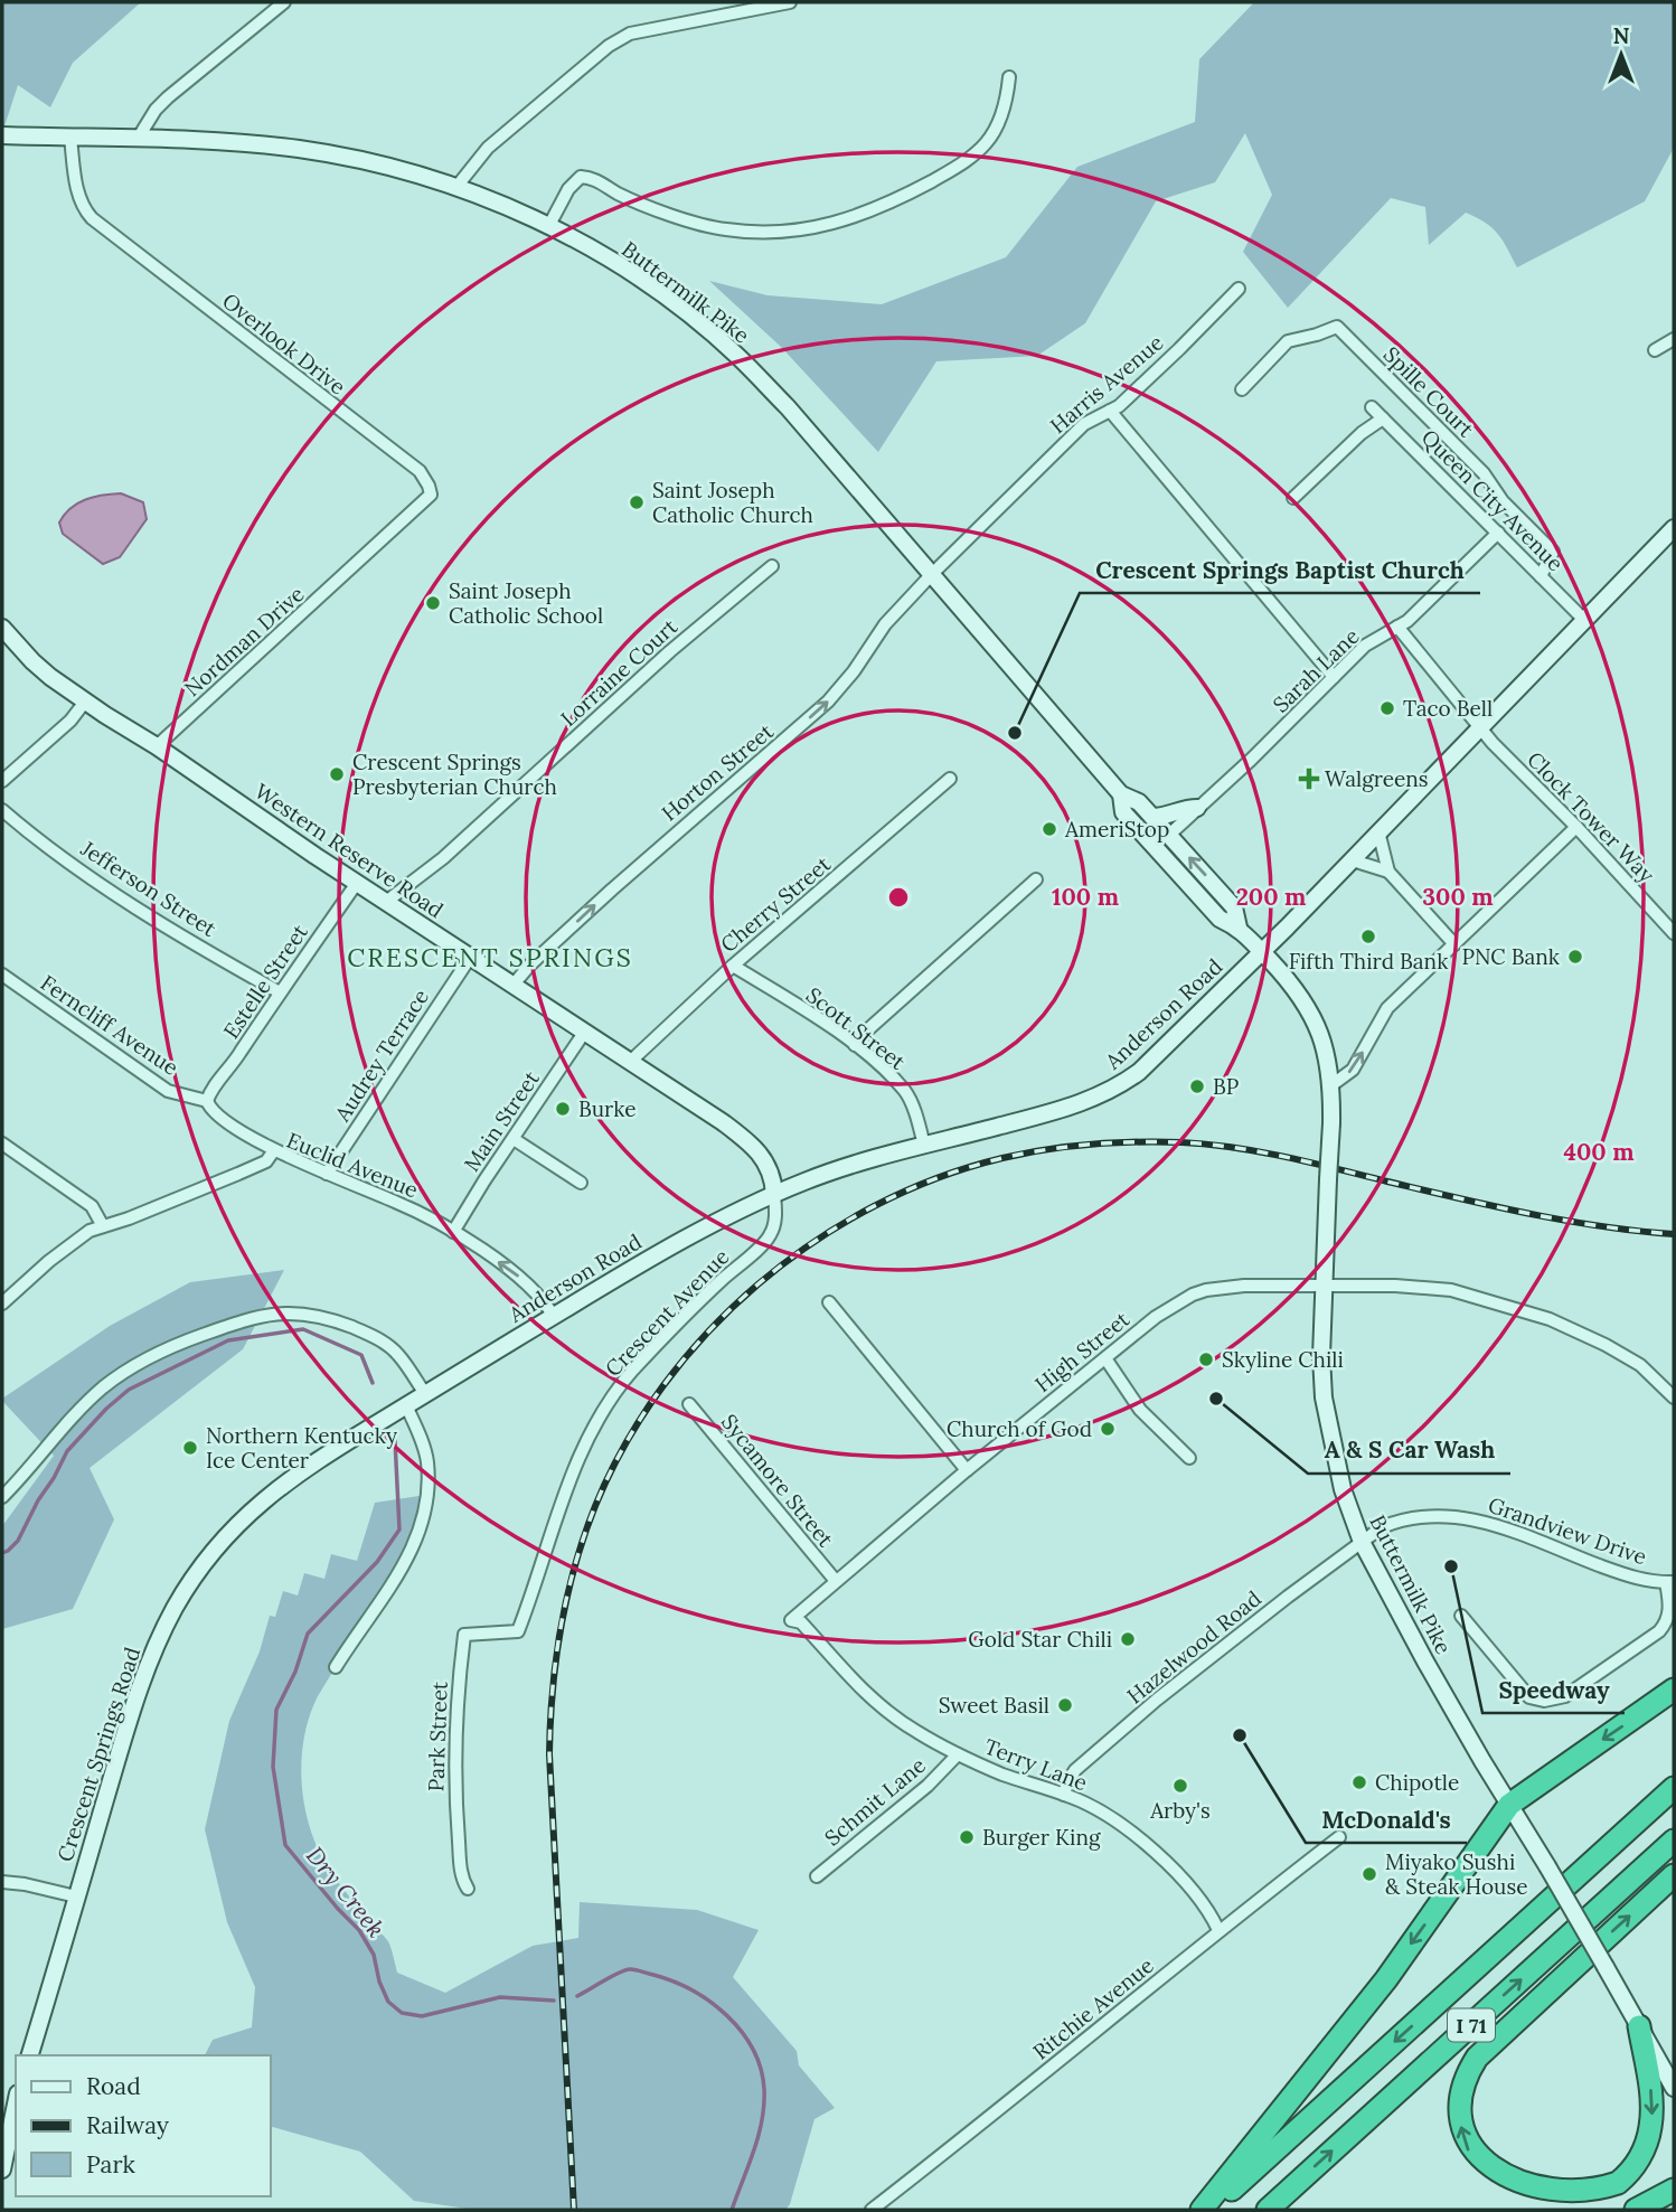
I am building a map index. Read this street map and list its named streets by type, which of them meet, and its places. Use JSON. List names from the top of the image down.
{
  "streets": {
    "highway": ["I 71"],
    "main road": [
      "Buttermilk Pike",
      "Western Reserve Road",
      "Anderson Road",
      "Crescent Springs Road"
    ],
    "street": [
      "Overlook Drive",
      "Harris Avenue",
      "Spille Court",
      "Queen City Avenue",
      "Nordman Drive",
      "Sarah Lane",
      "Lorraine Court",
      "Horton Street",
      "Clock Tower Way",
      "Jefferson Street",
      "Cherry Street",
      "Estelle Street",
      "Ferncliff Avenue",
      "Scott Street",
      "Audrey Terrace",
      "Main Street",
      "Euclid Avenue",
      "Crescent Avenue",
      "High Street",
      "Sycamore Street",
      "Grandview Drive",
      "Hazelwood Road",
      "Park Street",
      "Terry Lane",
      "Schmit Lane",
      "Ritchie Avenue"
    ]
  },
  "crossings": [
    ["Buttermilk Pike", "Overlook Drive"],
    ["Buttermilk Pike", "Harris Avenue"],
    ["Buttermilk Pike", "Sarah Lane"],
    ["Buttermilk Pike", "Horton Street"],
    ["Buttermilk Pike", "Anderson Road"],
    ["Buttermilk Pike", "High Street"],
    ["Buttermilk Pike", "Grandview Drive"],
    ["Buttermilk Pike", "Hazelwood Road"],
    ["Overlook Drive", "Nordman Drive"],
    ["Harris Avenue", "Horton Street"],
    ["Spille Court", "Queen City Avenue"],
    ["Queen City Avenue", "Sarah Lane"],
    ["Queen City Avenue", "Anderson Road"],
    ["Nordman Drive", "Western Reserve Road"],
    ["Sarah Lane", "Clock Tower Way"],
    ["Lorraine Court", "Western Reserve Road"],
    ["Horton Street", "Western Reserve Road"],
    ["Clock Tower Way", "Anderson Road"],
    ["Western Reserve Road", "Cherry Street"],
    ["Western Reserve Road", "Estelle Street"],
    ["Western Reserve Road", "Anderson Road"],
    ["Western Reserve Road", "Audrey Terrace"],
    ["Western Reserve Road", "Main Street"],
    ["Western Reserve Road", "Crescent Avenue"],
    ["Jefferson Street", "Estelle Street"],
    ["Cherry Street", "Scott Street"],
    ["Estelle Street", "Ferncliff Avenue"],
    ["Anderson Road", "Scott Street"],
    ["Anderson Road", "Euclid Avenue"],
    ["Anderson Road", "Crescent Avenue"],
    ["Anderson Road", "Crescent Springs Road"],
    ["Ferncliff Avenue", "Euclid Avenue"],
    ["Audrey Terrace", "Euclid Avenue"],
    ["Main Street", "Euclid Avenue"],
    ["Crescent Avenue", "Park Street"],
    ["High Street", "Sycamore Street"],
    ["High Street", "Terry Lane"],
    ["Grandview Drive", "Hazelwood Road"],
    ["Hazelwood Road", "Terry Lane"],
    ["Terry Lane", "Schmit Lane"],
    ["Terry Lane", "Ritchie Avenue"]
  ],
  "one_way": ["Horton Street"],
  "districts": ["CRESCENT SPRINGS"],
  "water": ["Dry Creek"],
  "places": {
    "other": [
      "Saint Joseph Catholic Church",
      "Saint Joseph Catholic School",
      "Taco Bell",
      "Crescent Springs Baptist Church",
      "Crescent Springs Presbyterian Church",
      "AmeriStop",
      "Fifth Third Bank",
      "PNC Bank",
      "BP",
      "Burke",
      "Skyline Chili",
      "A & S Car Wash",
      "Church of God",
      "Northern Kentucky Ice Center",
      "Speedway",
      "Gold Star Chili",
      "Sweet Basil",
      "McDonald's",
      "Chipotle",
      "Arby's",
      "Burger King",
      "Miyako Sushi & Steak House"
    ],
    "health": ["Walgreens"]
  },
  "legend": ["Road", "Railway", "Park"],
  "north": "top",
  "rings": [
    "100 m",
    "200 m",
    "300 m",
    "400 m"
  ]
}
